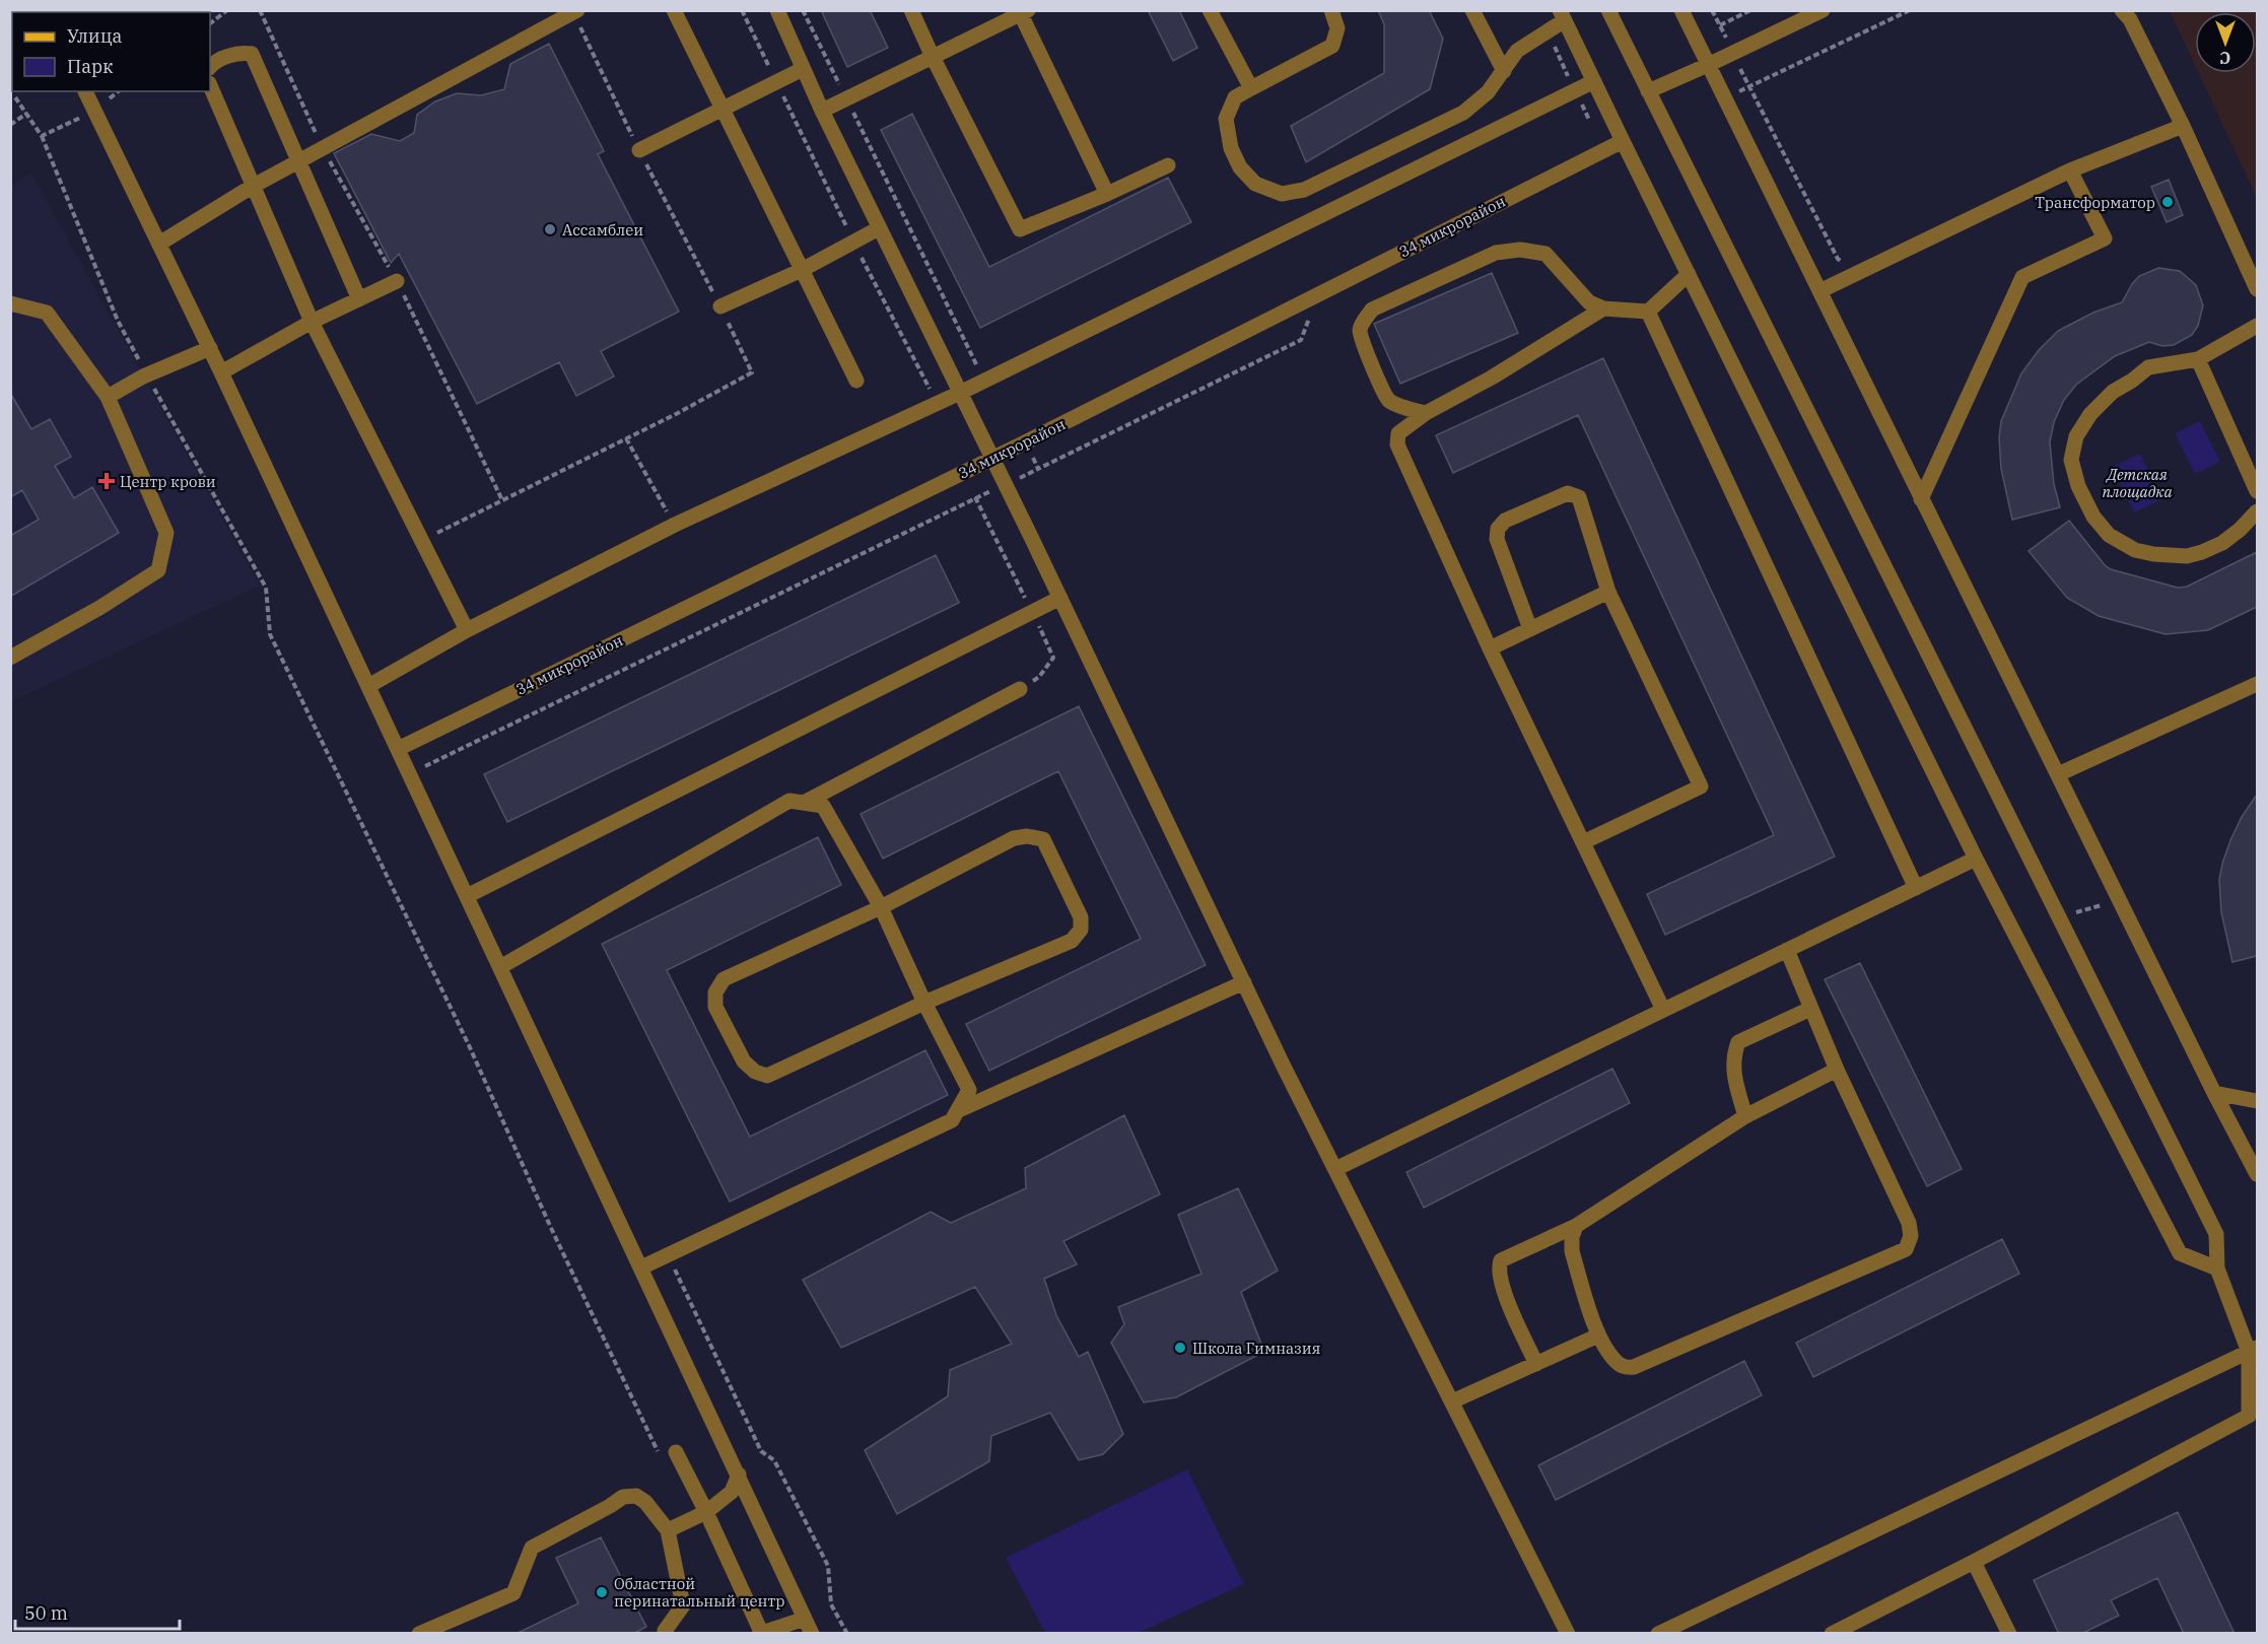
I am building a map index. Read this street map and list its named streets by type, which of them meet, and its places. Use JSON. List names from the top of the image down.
{
  "streets": {
    "street": ["34 микрорайон"]
  },
  "parks": ["Детская площадка"],
  "places": {
    "other": [
      "Трансформатор",
      "Ассамблеи",
      "Школа Гимназия",
      "Областной перинатальный центр"
    ],
    "health": ["Центр крови"]
  },
  "legend": ["Улица", "Парк"],
  "scale_bar": "50 m",
  "north": "bottom"
}
